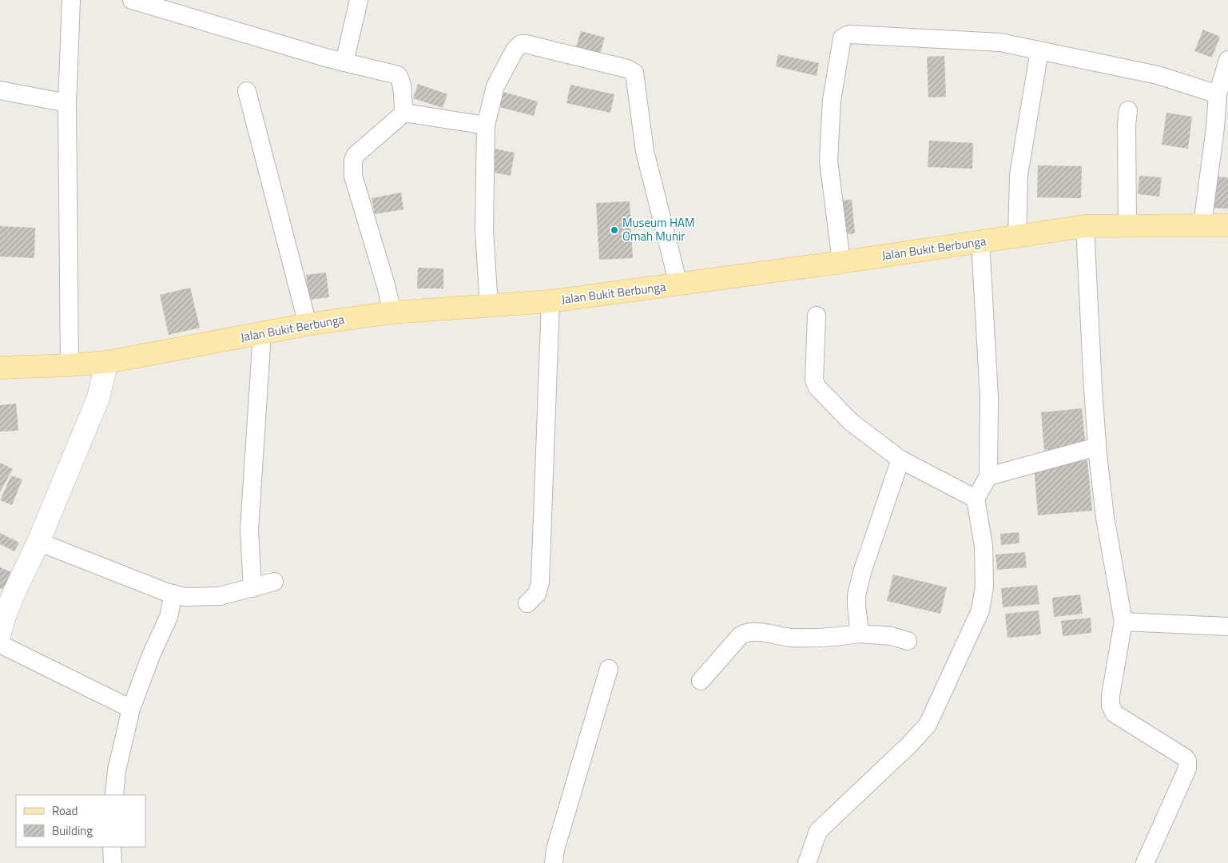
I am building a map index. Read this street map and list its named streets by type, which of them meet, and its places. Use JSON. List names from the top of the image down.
{
  "streets": {
    "main road": ["Jalan Bukit Berbunga"]
  },
  "places": ["Museum HAM Omah Munir"],
  "legend": ["Road", "Building"]
}
